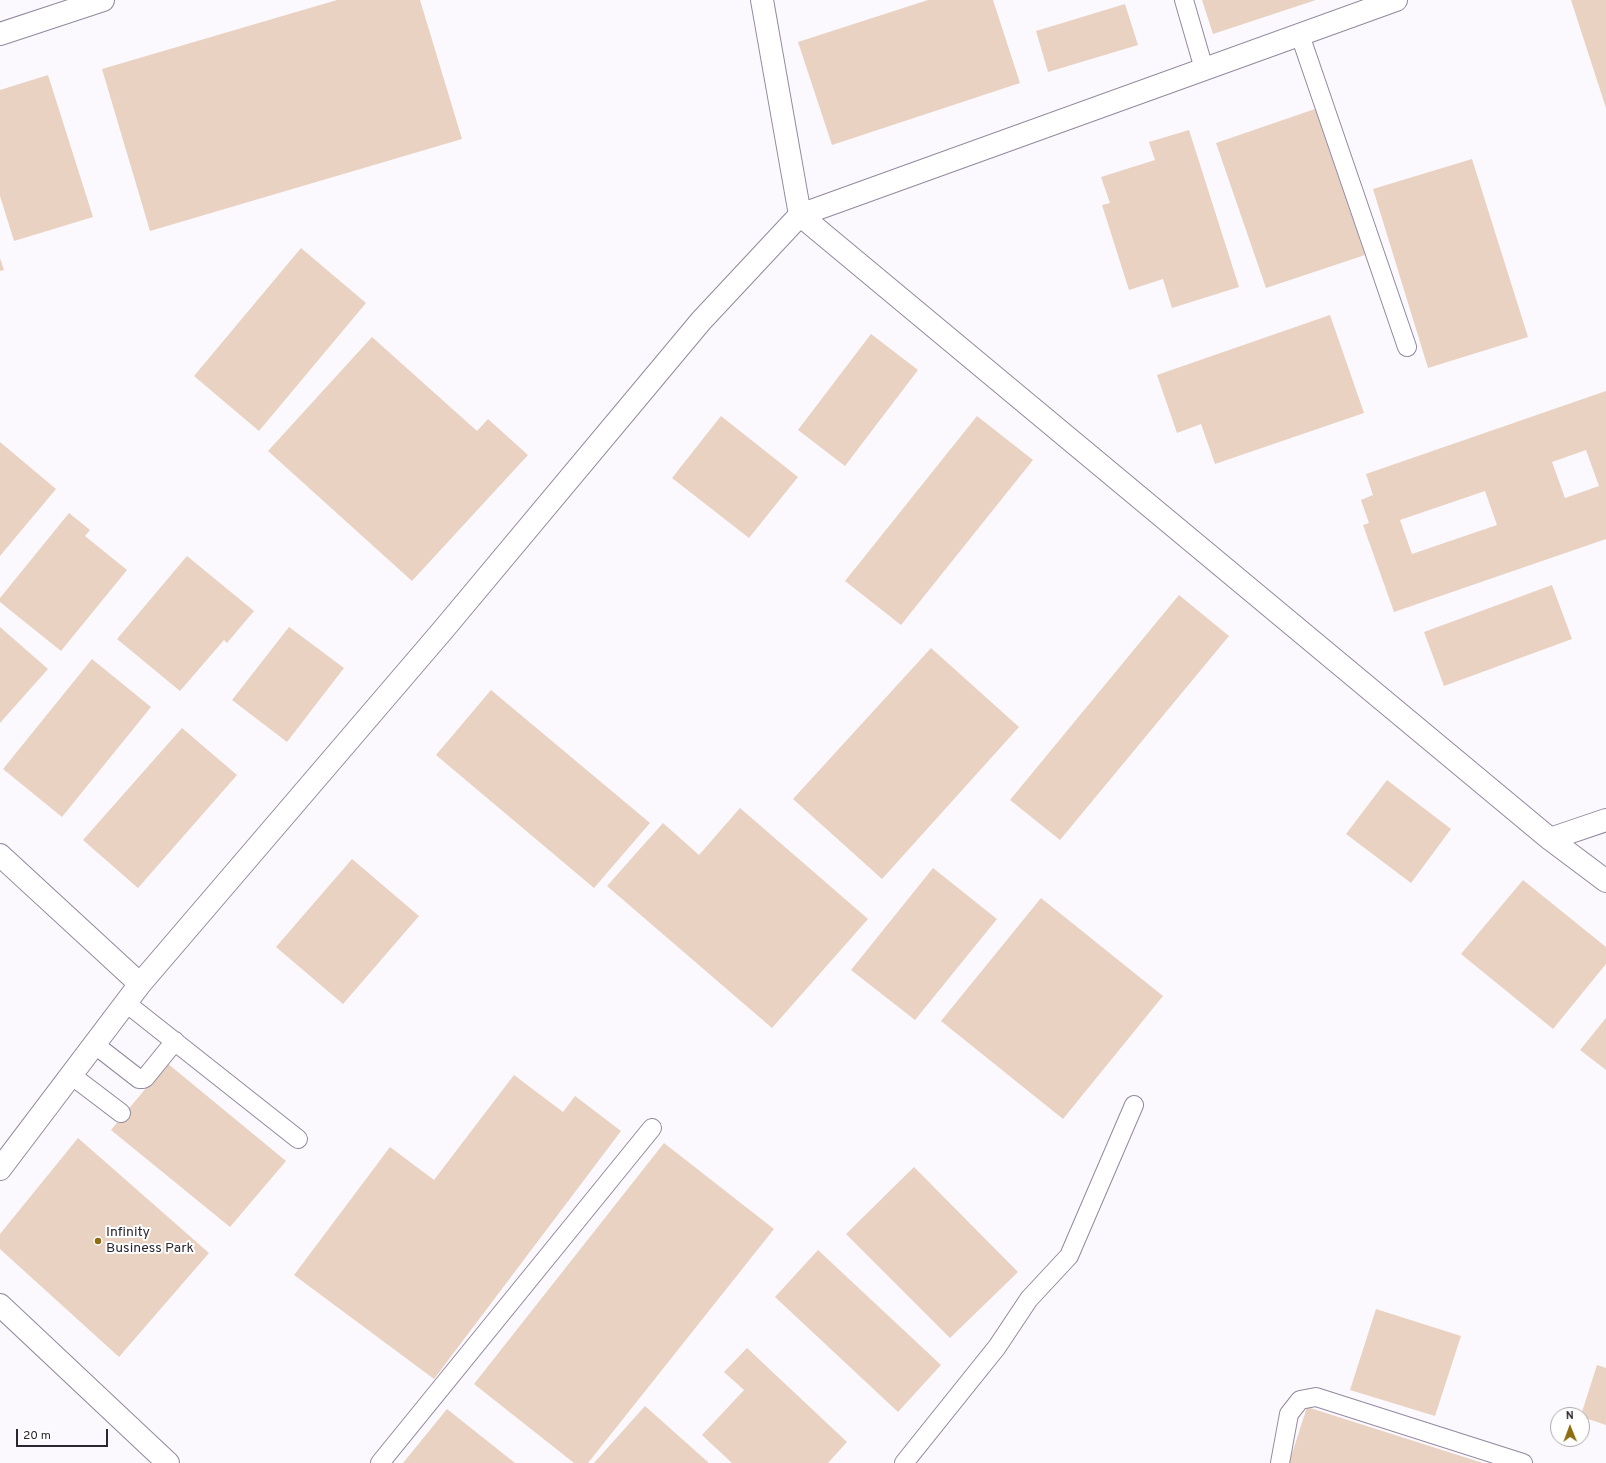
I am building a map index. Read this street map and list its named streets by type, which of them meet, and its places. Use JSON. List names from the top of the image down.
{
  "places": ["Infinity Business Park"],
  "scale_bar": "20 m",
  "north": "top"
}
